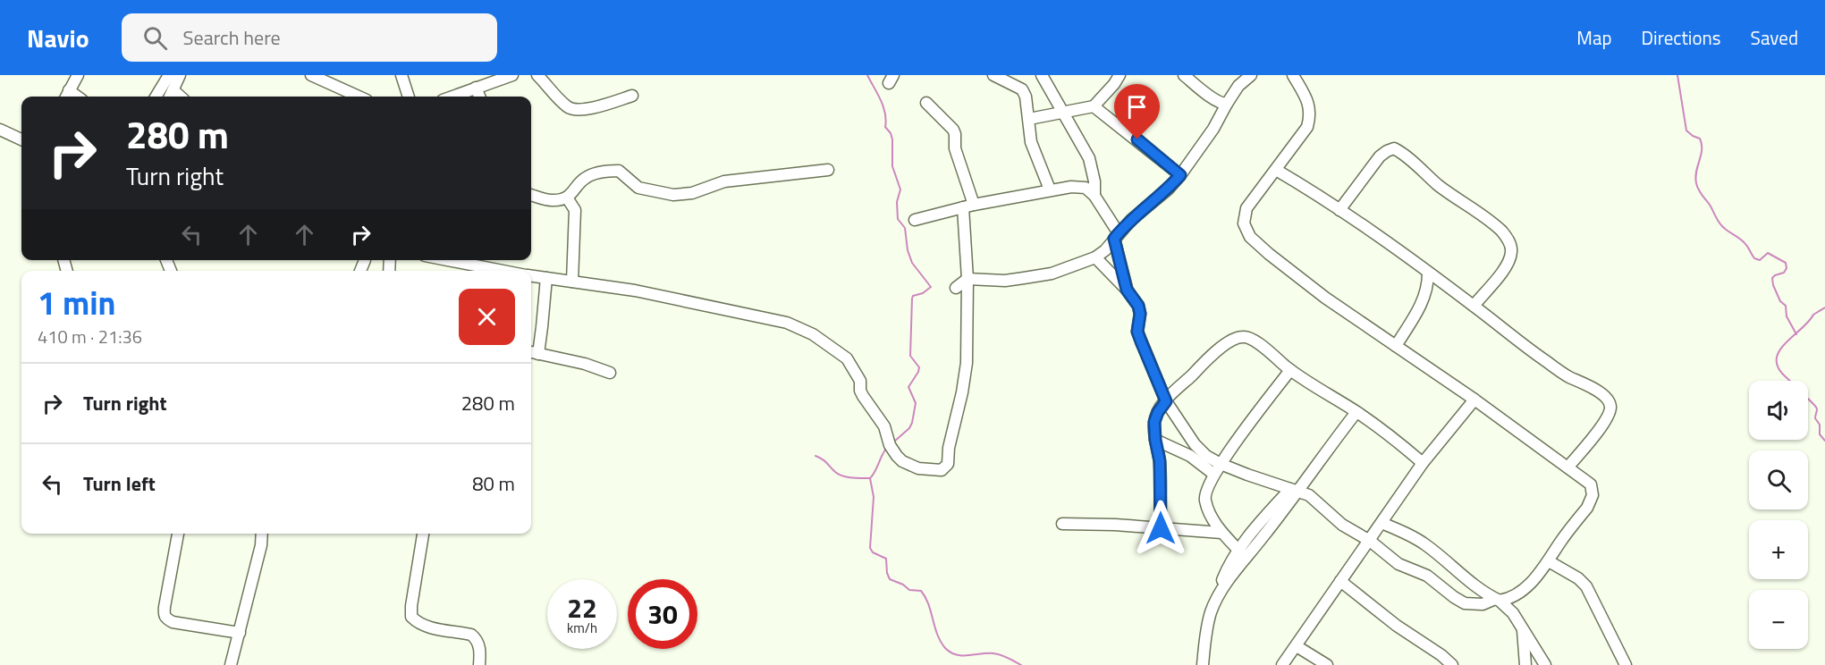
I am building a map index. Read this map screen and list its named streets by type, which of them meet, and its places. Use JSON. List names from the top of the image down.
{
  "page": {
    "header": "Navio",
    "search": "Search here",
    "nav": ["Map", "Directions", "Saved"],
    "turn": ["280 m", "Turn right"],
    "heading": ["1 min", "410 m · 21:36"],
    "list": [
      {
        "name": "Turn right",
        "value": "280 m"
      },
      {
        "name": "Turn left",
        "value": "80 m"
      }
    ],
    "map_buttons": ["+", "−"],
    "speed": "22 km/h",
    "limit": "30"
  }
}
